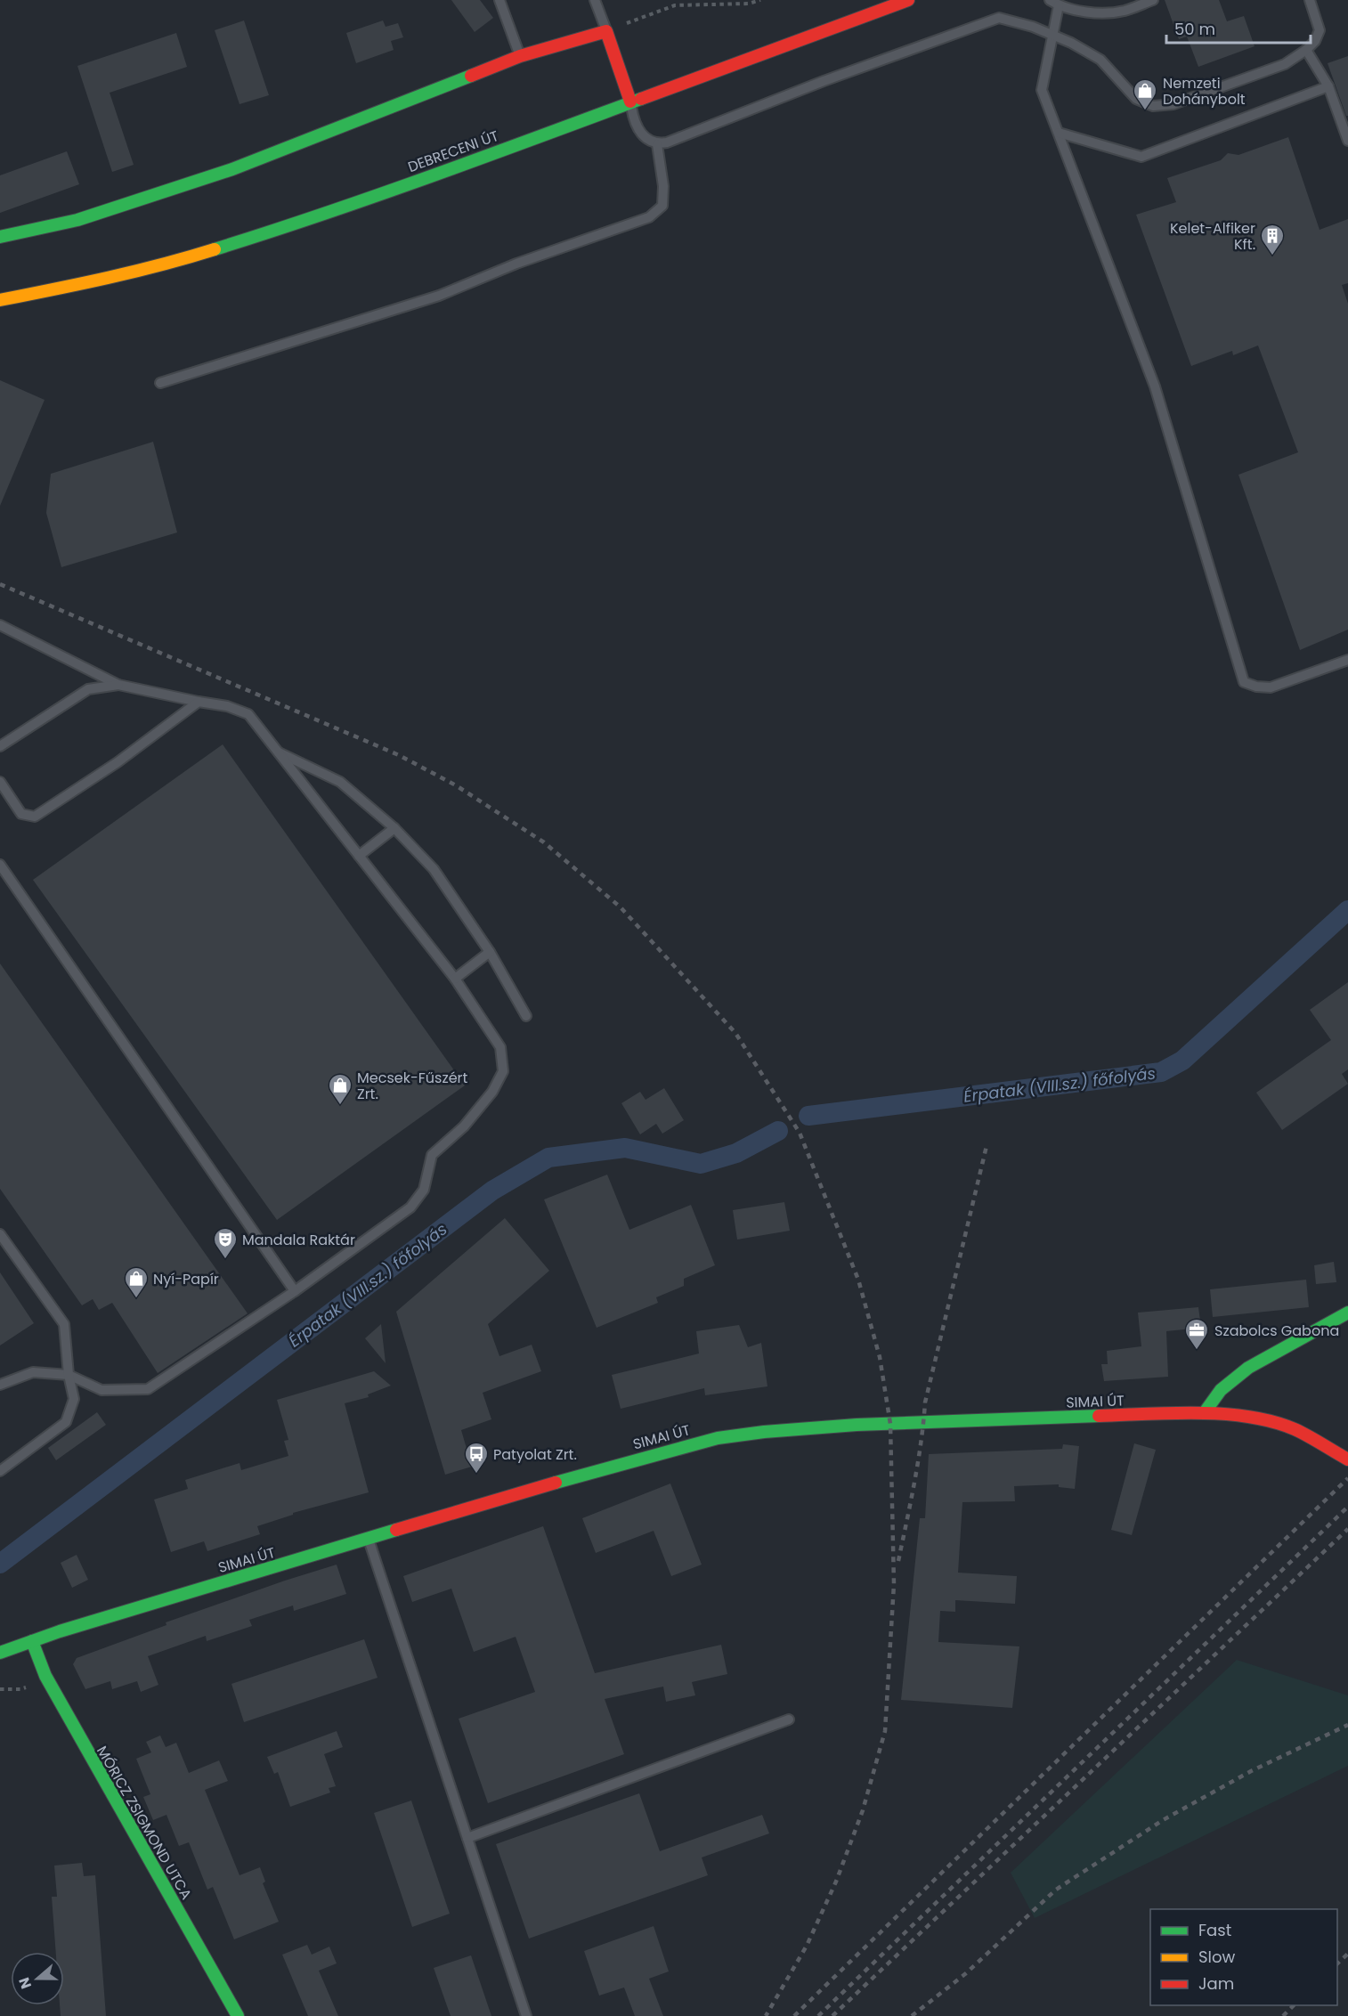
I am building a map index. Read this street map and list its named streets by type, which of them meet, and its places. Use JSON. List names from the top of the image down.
{
  "streets": {
    "main road": ["DEBRECENI ÚT", "SIMAI ÚT", "MÓRICZ ZSIGMOND UTCA"]
  },
  "crossings": [
    ["SIMAI ÚT", "MÓRICZ ZSIGMOND UTCA"]
  ],
  "water": ["Érpatak (VIII.sz.) főfolyás"],
  "places": {
    "shop": ["Nemzeti Dohánybolt", "Mecsek-Fűszért Zrt.", "Nyí-Papír"],
    "building": ["Kelet-Alfiker Kft."],
    "theatre": ["Mandala Raktár"],
    "office": ["Szabolcs Gabona"],
    "bus stop": ["Patyolat Zrt."]
  },
  "legend": ["Fast", "Slow", "Jam"],
  "scale_bar": "50 m",
  "north": "left"
}
